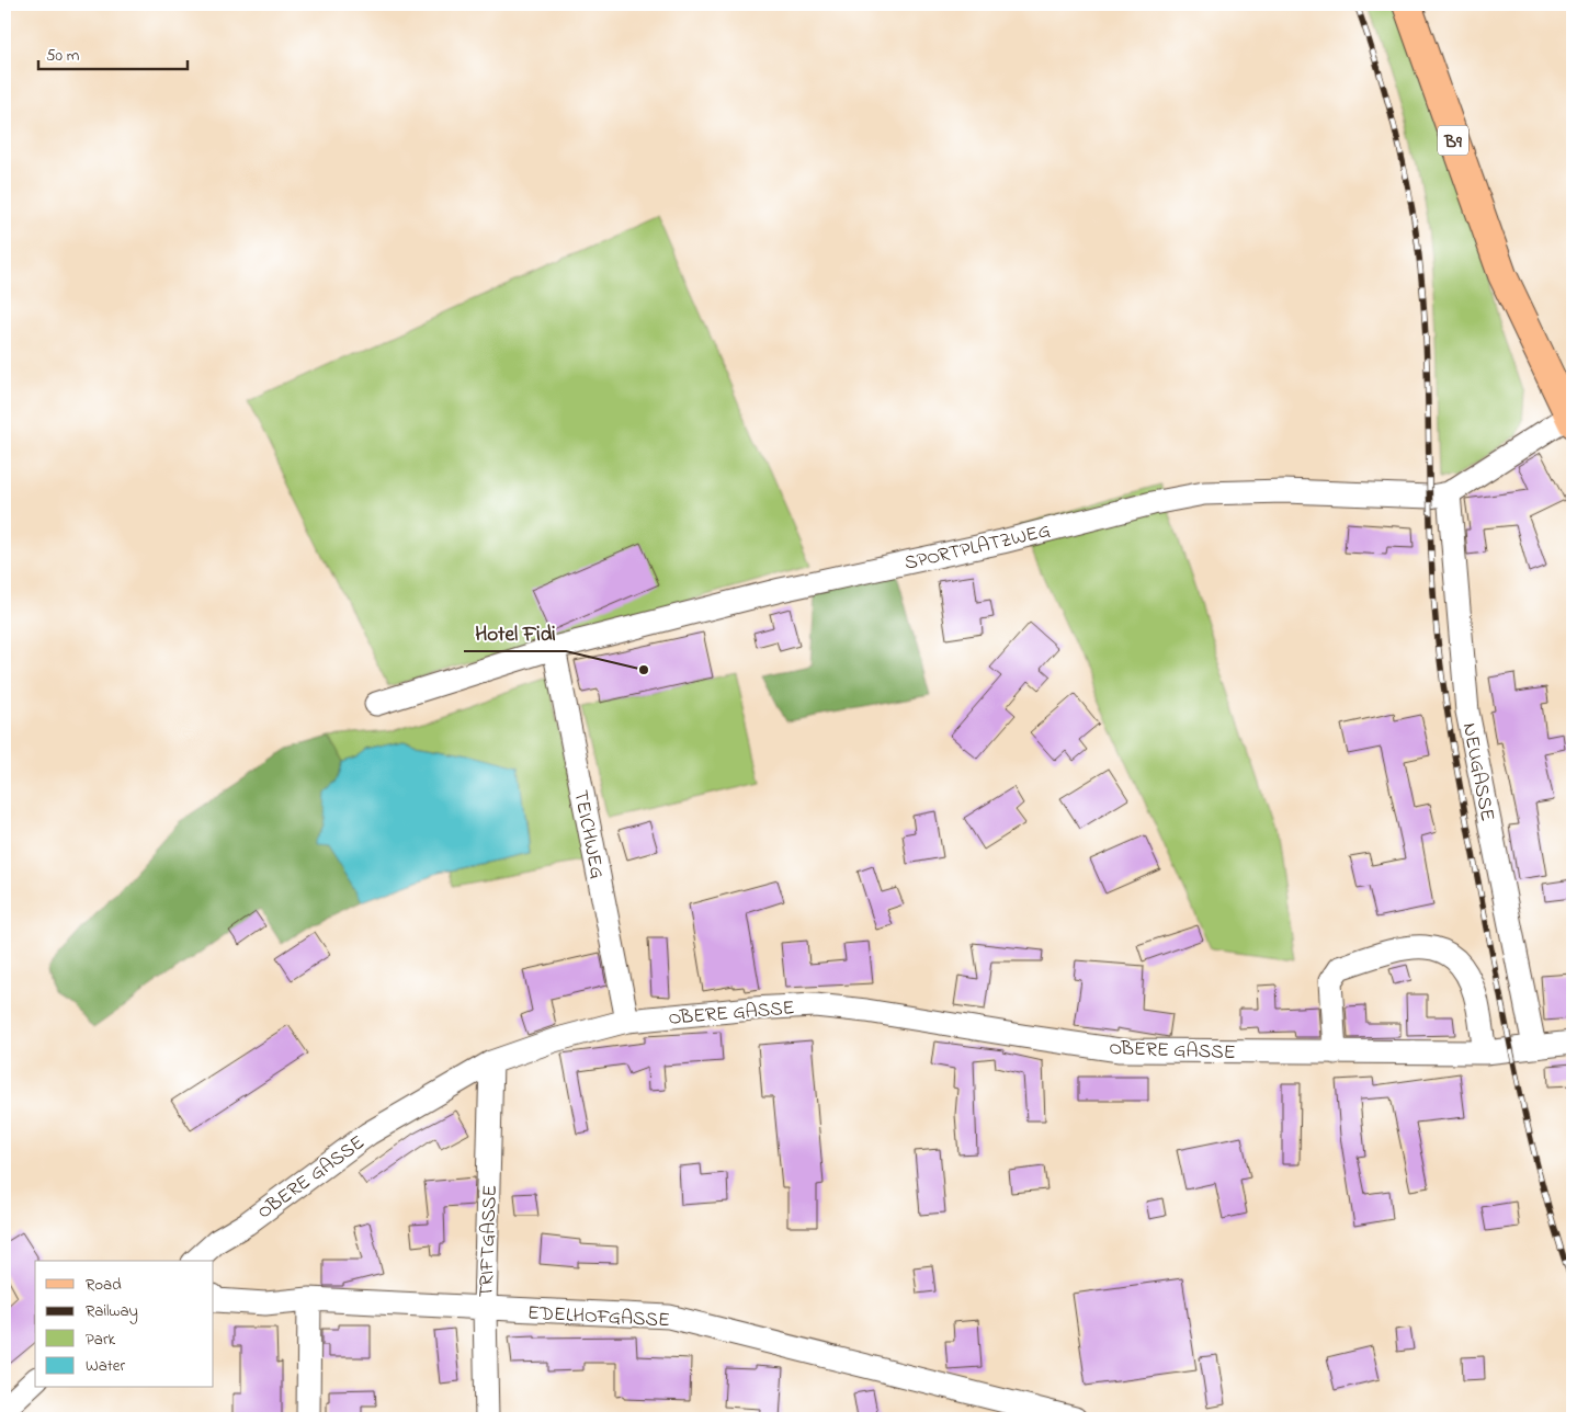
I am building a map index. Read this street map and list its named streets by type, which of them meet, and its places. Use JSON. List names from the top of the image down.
{
  "streets": {
    "main road": ["B9"],
    "street": [
      "SPORTPLATZWEG",
      "NEUGASSE",
      "TEICHWEG",
      "OBERE GASSE",
      "TRIFTGASSE",
      "EDELHOFGASSE"
    ]
  },
  "crossings": [
    ["B9", "SPORTPLATZWEG"],
    ["SPORTPLATZWEG", "NEUGASSE"],
    ["SPORTPLATZWEG", "TEICHWEG"],
    ["NEUGASSE", "OBERE GASSE"],
    ["TEICHWEG", "OBERE GASSE"],
    ["OBERE GASSE", "TRIFTGASSE"],
    ["TRIFTGASSE", "EDELHOFGASSE"]
  ],
  "places": ["Hotel Fidi"],
  "legend": [
    "Road",
    "Railway",
    "Park",
    "Water"
  ],
  "scale_bar": "50 m"
}
